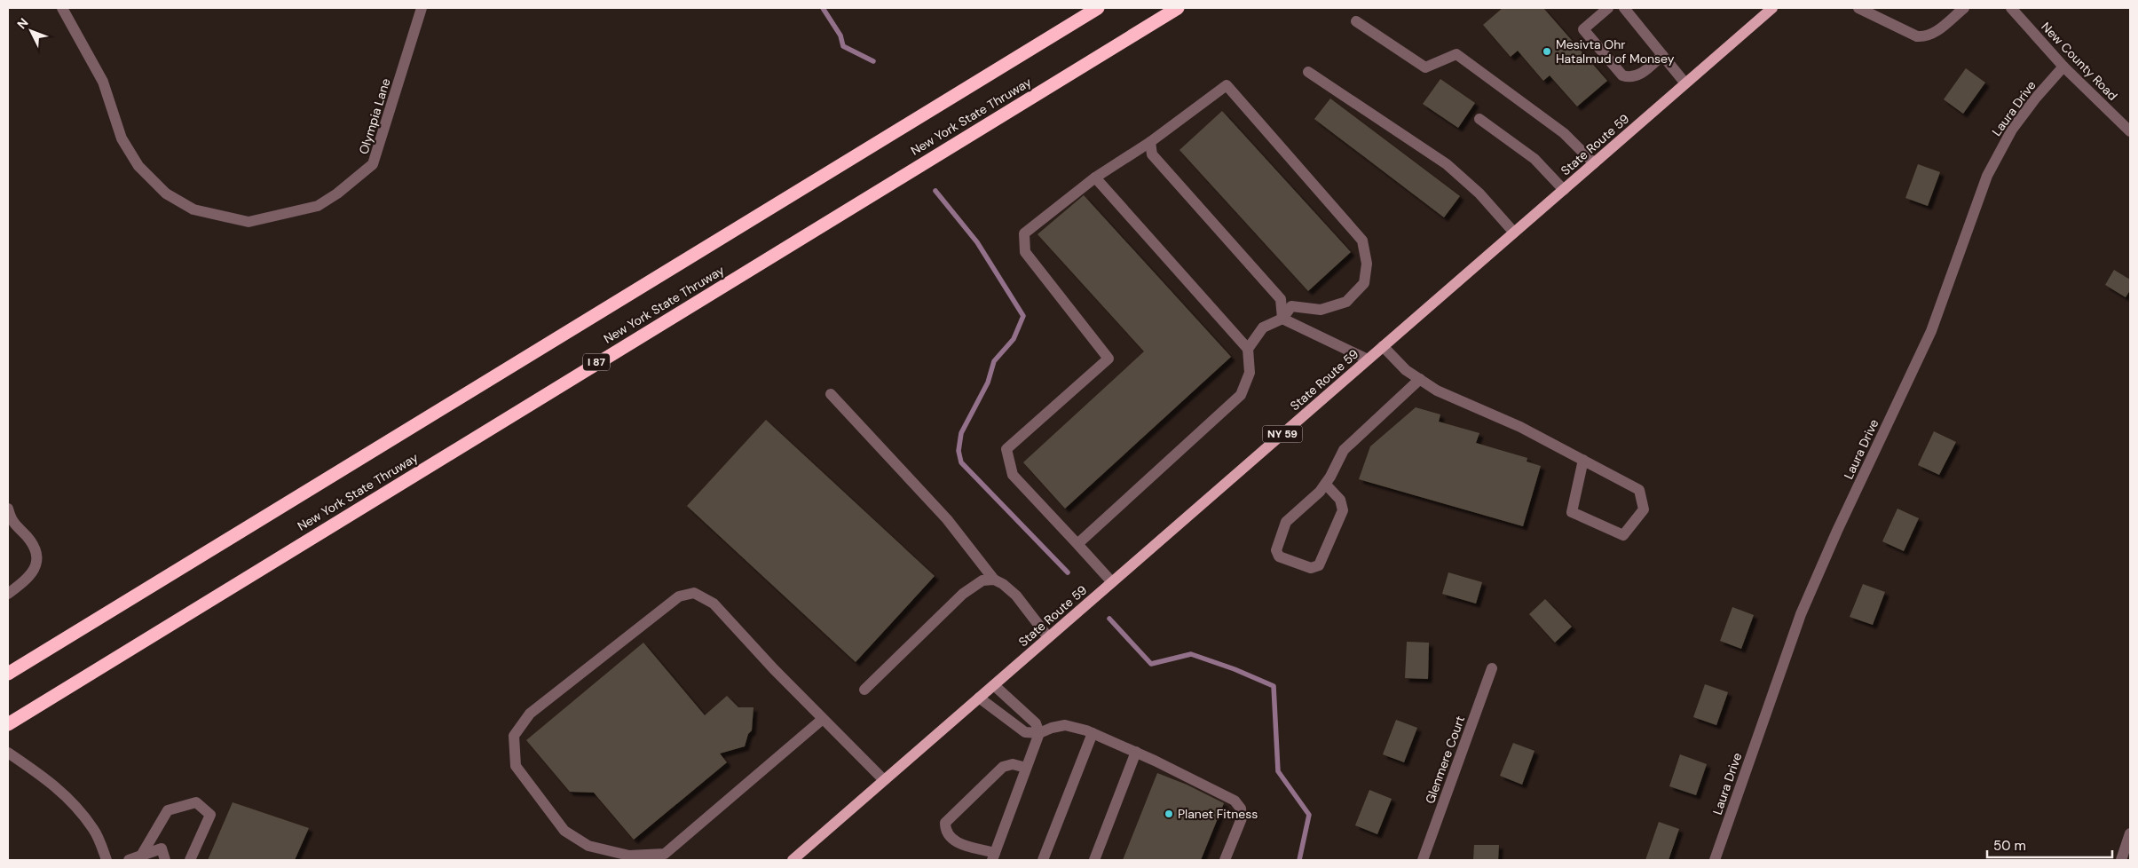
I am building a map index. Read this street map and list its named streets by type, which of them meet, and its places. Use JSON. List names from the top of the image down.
{
  "streets": {
    "highway": ["New York State Thruway", "I 87"],
    "main road": ["State Route 59", "NY 59"],
    "street": [
      "New County Road",
      "Laura Drive",
      "Olympia Lane",
      "Glenmere Court"
    ]
  },
  "crossings": [
    ["New County Road", "Laura Drive"]
  ],
  "places": ["Mesivta Ohr Hatalmud of Monsey", "Planet Fitness"],
  "scale_bar": "50 m",
  "north": "top left"
}
